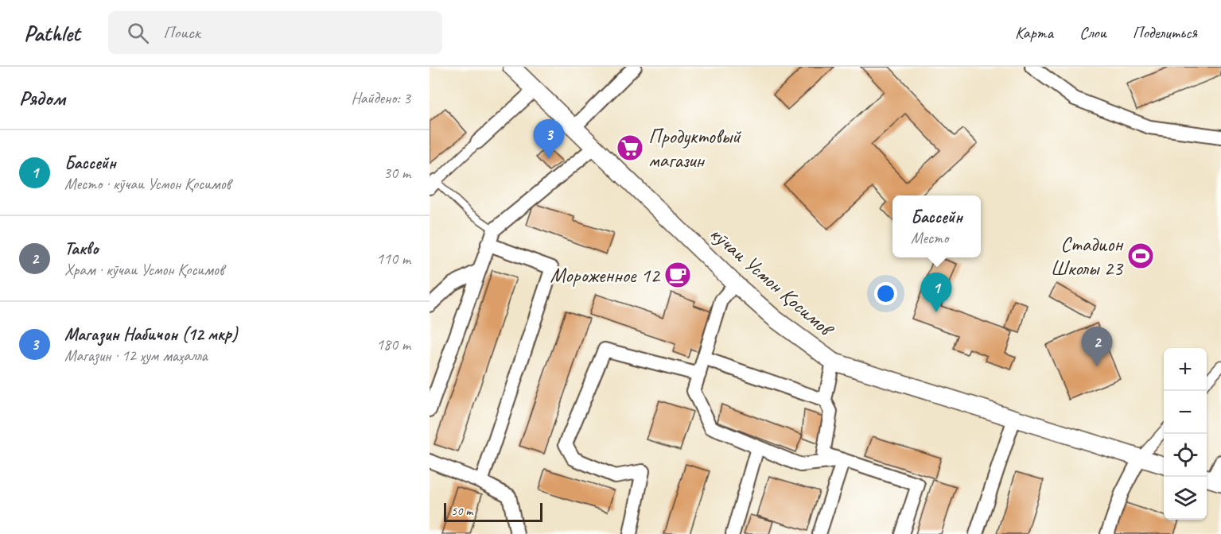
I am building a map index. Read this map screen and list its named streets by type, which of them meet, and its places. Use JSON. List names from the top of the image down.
{
  "streets": {
    "street": ["кӯчаи Усмон Қосимов"]
  },
  "places": {
    "supermarket": ["Продуктовый магазин"],
    "sports": ["Стадион Школы 23"],
    "cafe": ["Мороженное 12"]
  },
  "scale_bar": "50 m",
  "page": {
    "header": "Pathlet",
    "search": "Поиск",
    "nav": ["Карта", "Слои", "Поделиться"],
    "heading": ["Рядом", "Найдено: 3"],
    "pins": ["3", "1", "2"],
    "list": [
      {
        "mark": "1",
        "name": "Бассейн",
        "note": "Место · кӯчаи Усмон Қосимов",
        "value": "30 m"
      },
      {
        "mark": "2",
        "name": "Такво",
        "note": "Храм · кӯчаи Усмон Қосимов",
        "value": "110 m"
      },
      {
        "mark": "3",
        "name": "Магазин Набичон (12 мкр)",
        "note": "Магазин · 12 ҳум маҳалла",
        "value": "180 m"
      }
    ],
    "popup": ["Бассейн", "Место"],
    "map_buttons": ["+", "−"],
    "scale": "50 m"
  }
}
